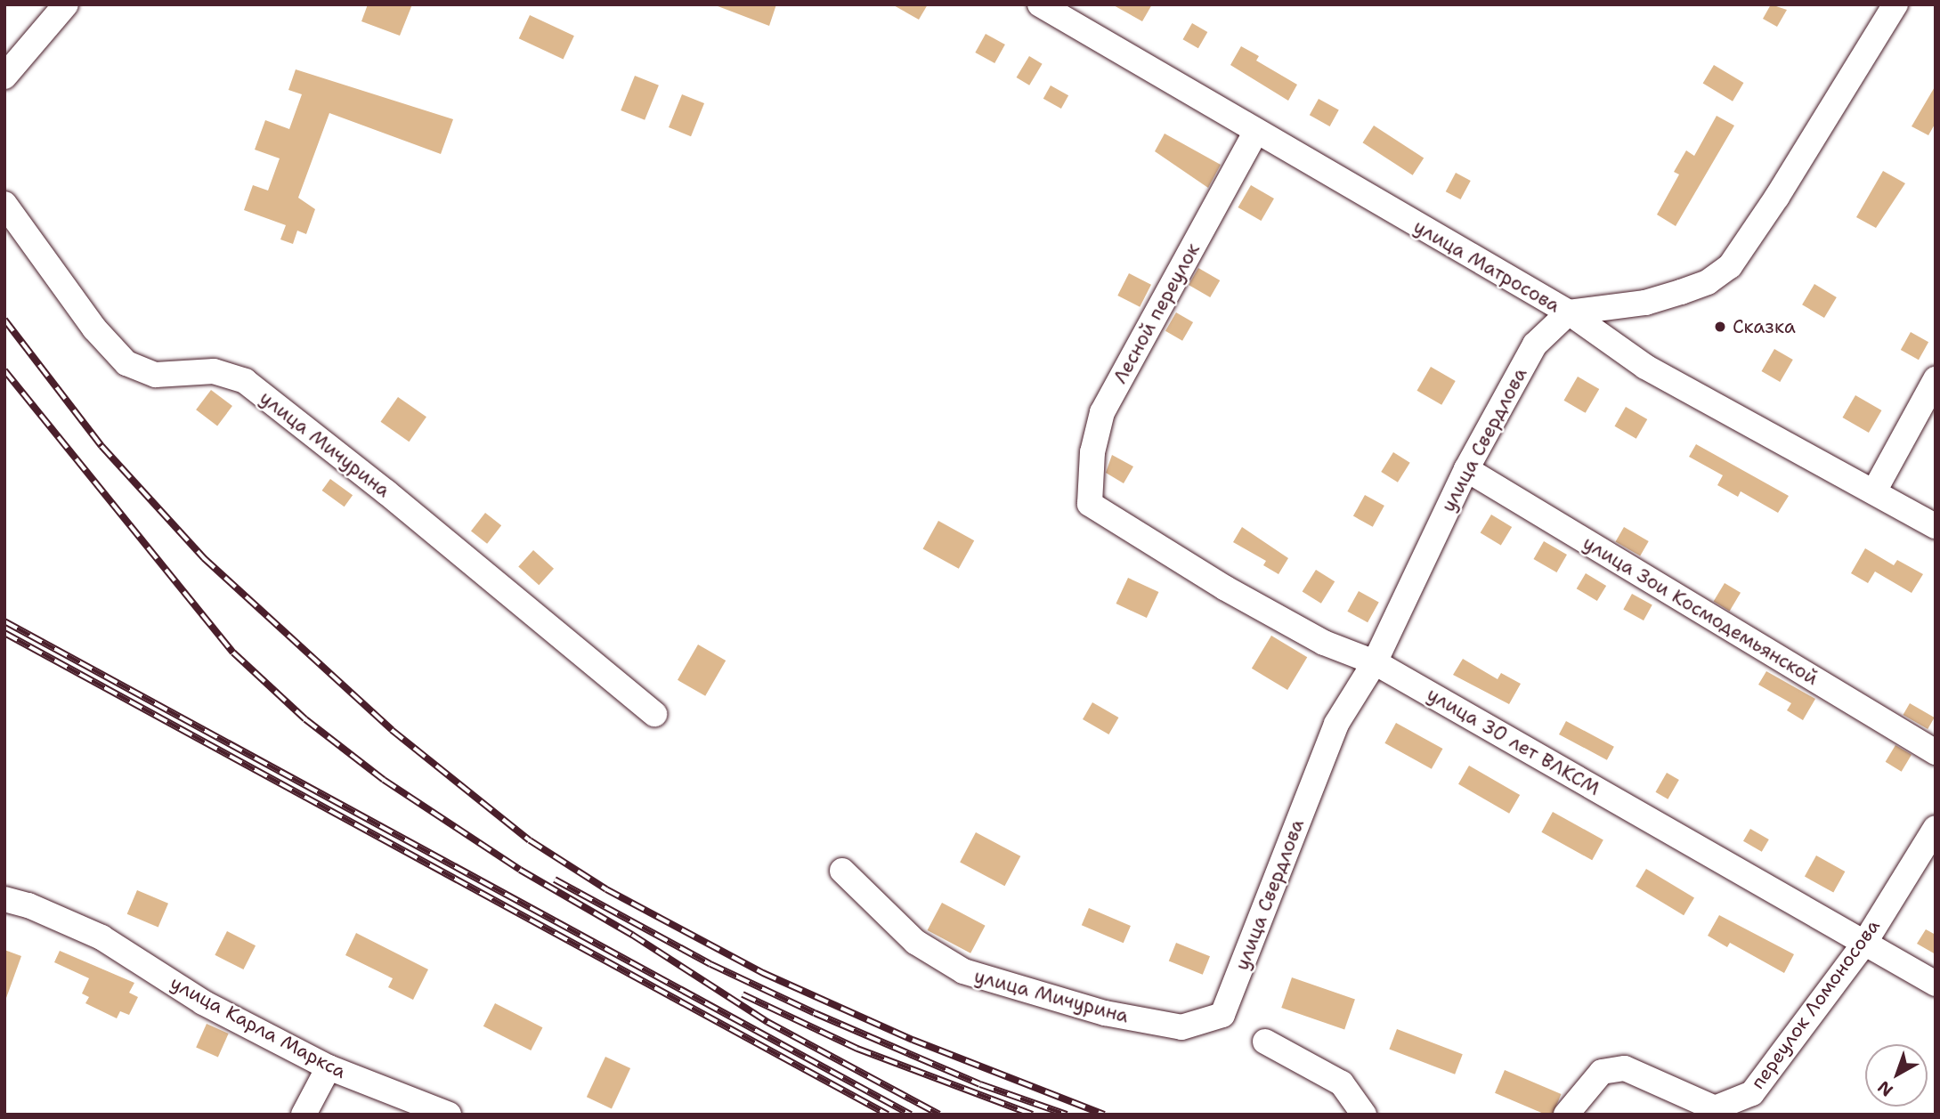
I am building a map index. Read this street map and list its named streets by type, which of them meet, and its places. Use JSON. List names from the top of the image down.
{
  "streets": {
    "street": [
      "улица Матросова",
      "Лесной переулок",
      "улица Свердлова",
      "улица Мичурина",
      "улица Зои Космодемьянской",
      "улица 30 лет ВЛКСМ",
      "переулок Ломоносова",
      "улица Карла Маркса"
    ]
  },
  "crossings": [
    ["улица Матросова", "Лесной переулок"],
    ["улица Матросова", "улица Свердлова"],
    ["Лесной переулок", "улица 30 лет ВЛКСМ"],
    ["улица Свердлова", "улица Мичурина"],
    ["улица Свердлова", "улица Зои Космодемьянской"],
    ["улица Свердлова", "улица 30 лет ВЛКСМ"],
    ["улица 30 лет ВЛКСМ", "переулок Ломоносова"]
  ],
  "places": ["Сказка"],
  "north": "bottom left"
}
